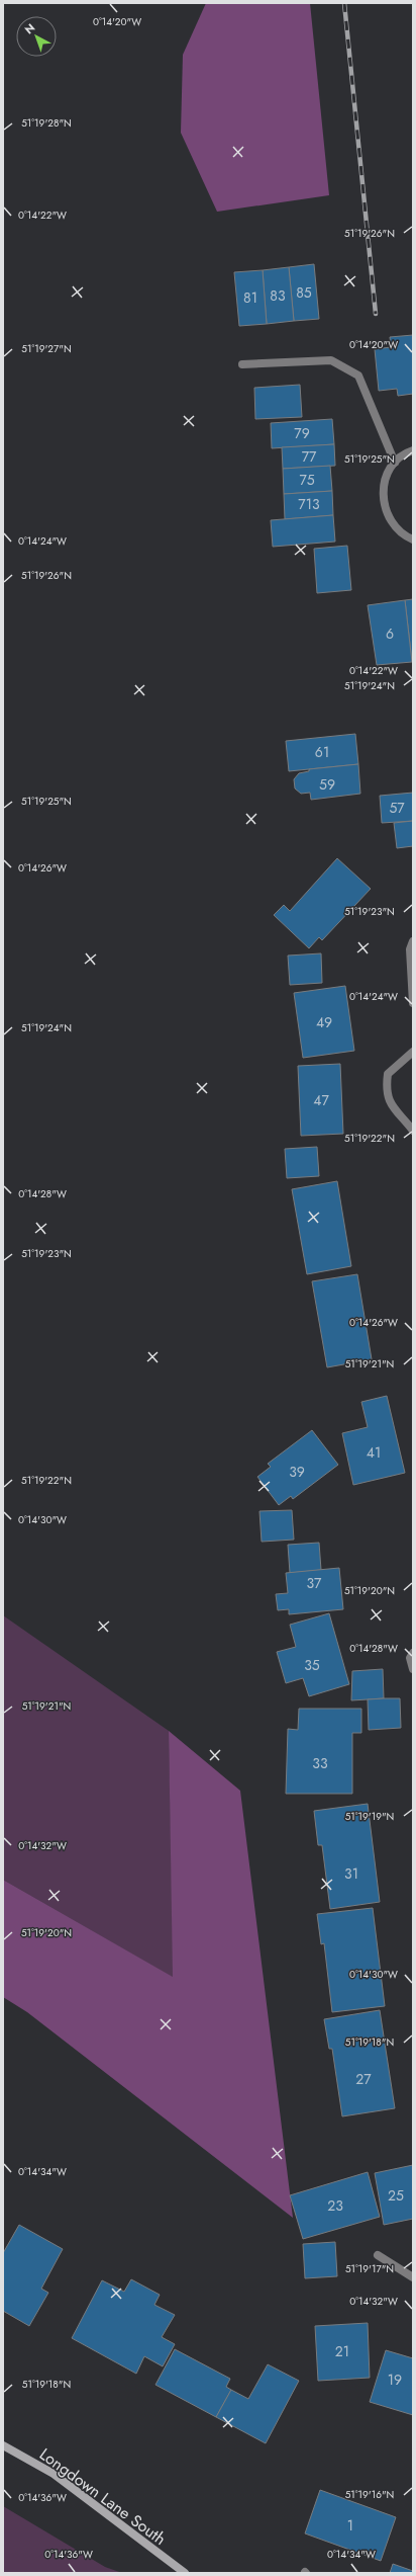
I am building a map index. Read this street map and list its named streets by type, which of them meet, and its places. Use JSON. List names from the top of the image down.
{
  "streets": {
    "main road": ["Longdown Lane South"]
  },
  "house_numbers": [
    "85",
    "83",
    "81",
    "79",
    "77",
    "75",
    "713",
    "6",
    "61",
    "59",
    "57",
    "49",
    "47",
    "41",
    "39",
    "37",
    "35",
    "33",
    "31",
    "27",
    "25",
    "23",
    "21",
    "19",
    "1"
  ],
  "north": "top left",
  "coordinates": [
    "0°14'20\"W",
    "51°19'28\"N",
    "0°14'22\"W",
    "51°19'26\"N",
    "51°19'27\"N",
    "51°19'25\"N",
    "0°14'24\"W",
    "51°19'24\"N",
    "0°14'26\"W",
    "51°19'23\"N",
    "51°19'22\"N",
    "0°14'28\"W",
    "51°19'21\"N",
    "0°14'30\"W",
    "51°19'20\"N",
    "51°19'19\"N",
    "0°14'32\"W",
    "51°19'18\"N",
    "0°14'34\"W",
    "51°19'17\"N",
    "51°19'16\"N",
    "0°14'36\"W"
  ]
}
